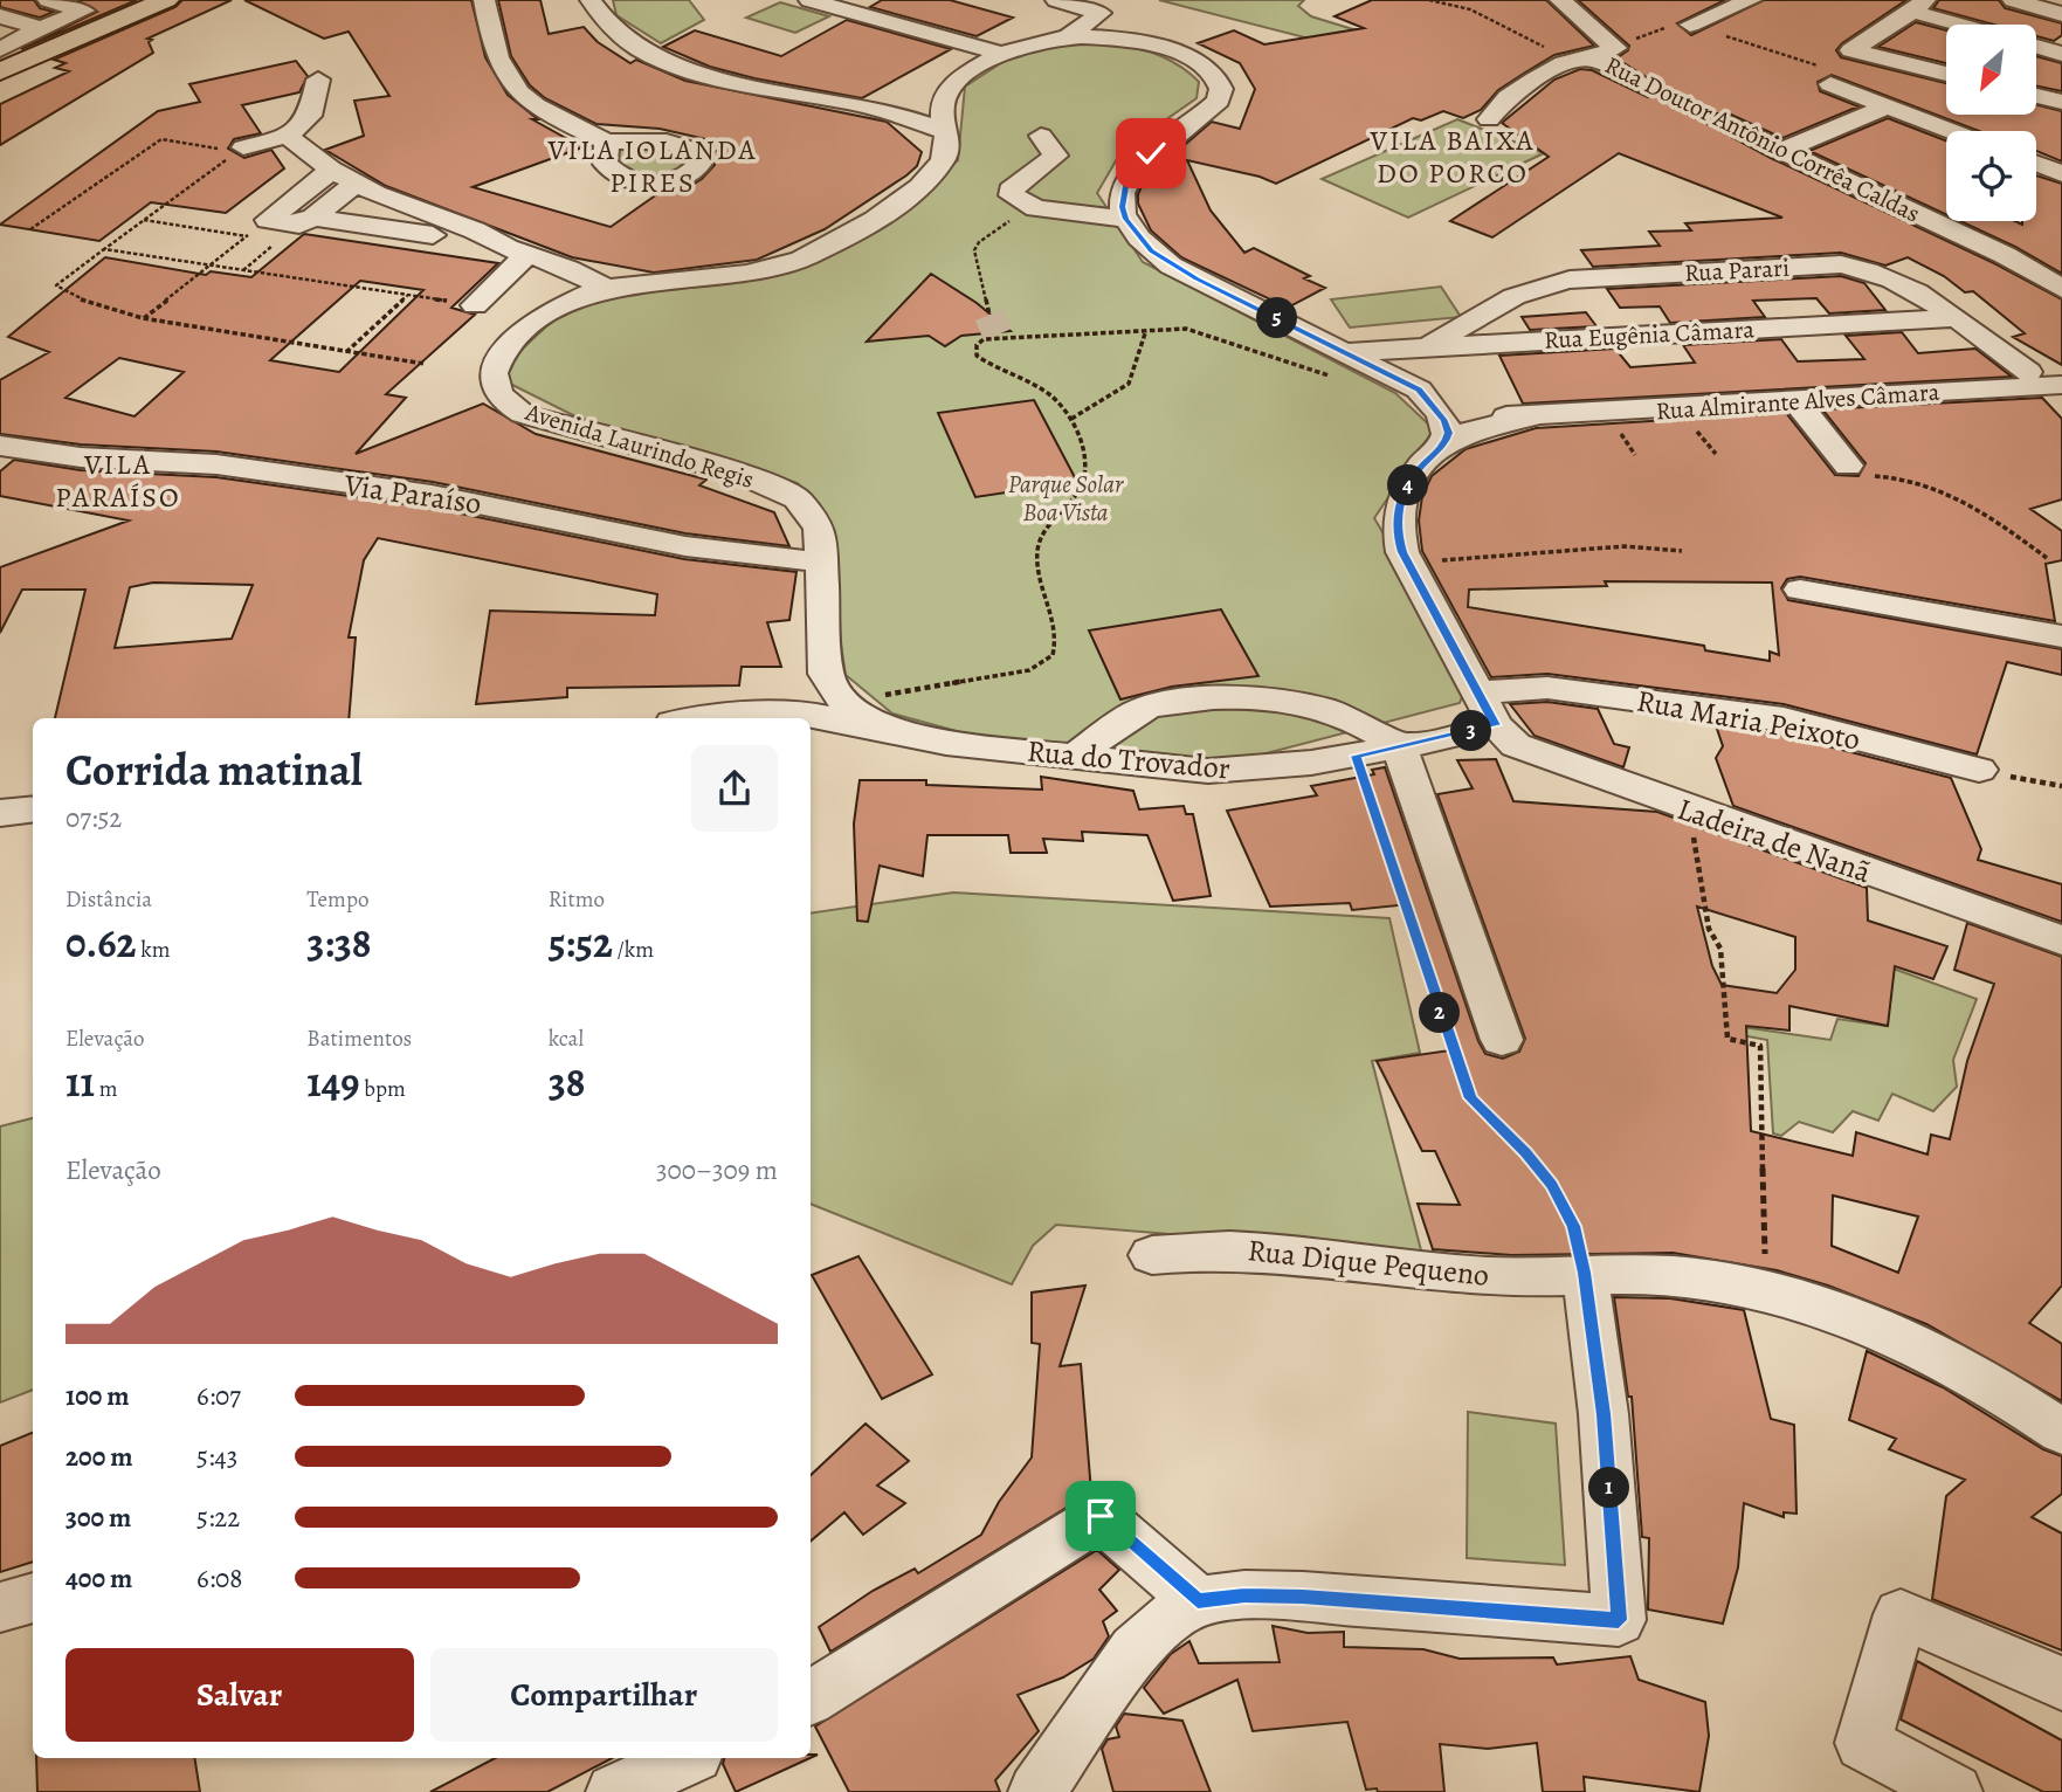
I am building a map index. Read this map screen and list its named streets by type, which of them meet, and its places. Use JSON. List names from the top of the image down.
{
  "streets": {
    "street": [
      "Rua Doutor Antônio Corrêa Caldas",
      "Rua Parari",
      "Rua Eugênia Câmara",
      "Rua Almirante Alves Câmara",
      "Avenida Laurindo Regis",
      "Via Paraíso",
      "Rua Maria Peixoto",
      "Rua do Trovador",
      "Ladeira de Nanã",
      "Rua Dique Pequeno"
    ]
  },
  "crossings": [
    ["Rua Parari", "Rua Eugênia Câmara"],
    ["Avenida Laurindo Regis", "Via Paraíso"],
    ["Avenida Laurindo Regis", "Rua do Trovador"],
    ["Rua Maria Peixoto", "Rua do Trovador"],
    ["Rua Maria Peixoto", "Ladeira de Nanã"],
    ["Rua do Trovador", "Ladeira de Nanã"]
  ],
  "districts": ["VILA BAIXA DO PORCO", "VILA IOLANDA PIRES", "VILA PARAÍSO"],
  "parks": ["Parque Solar Boa Vista"],
  "north": "bottom left",
  "page": {
    "pins": [
      "5",
      "4",
      "3",
      "2",
      "1"
    ],
    "heading": ["Corrida matinal", "07:52"],
    "stats": [
      ["Distância", "0.62 km"],
      ["Tempo", "3:38"],
      ["Ritmo", "5:52 /km"],
      ["Elevação", "11 m"],
      ["Batimentos", "149 bpm"],
      ["kcal", "38"]
    ],
    "chart": ["Elevação", "300–309 m"],
    "list": [
      {
        "name": "100 m",
        "note": "6:07"
      },
      {
        "name": "200 m",
        "note": "5:43"
      },
      {
        "name": "300 m",
        "note": "5:22"
      },
      {
        "name": "400 m",
        "note": "6:08"
      }
    ],
    "buttons": ["Salvar", "Compartilhar"]
  }
}
